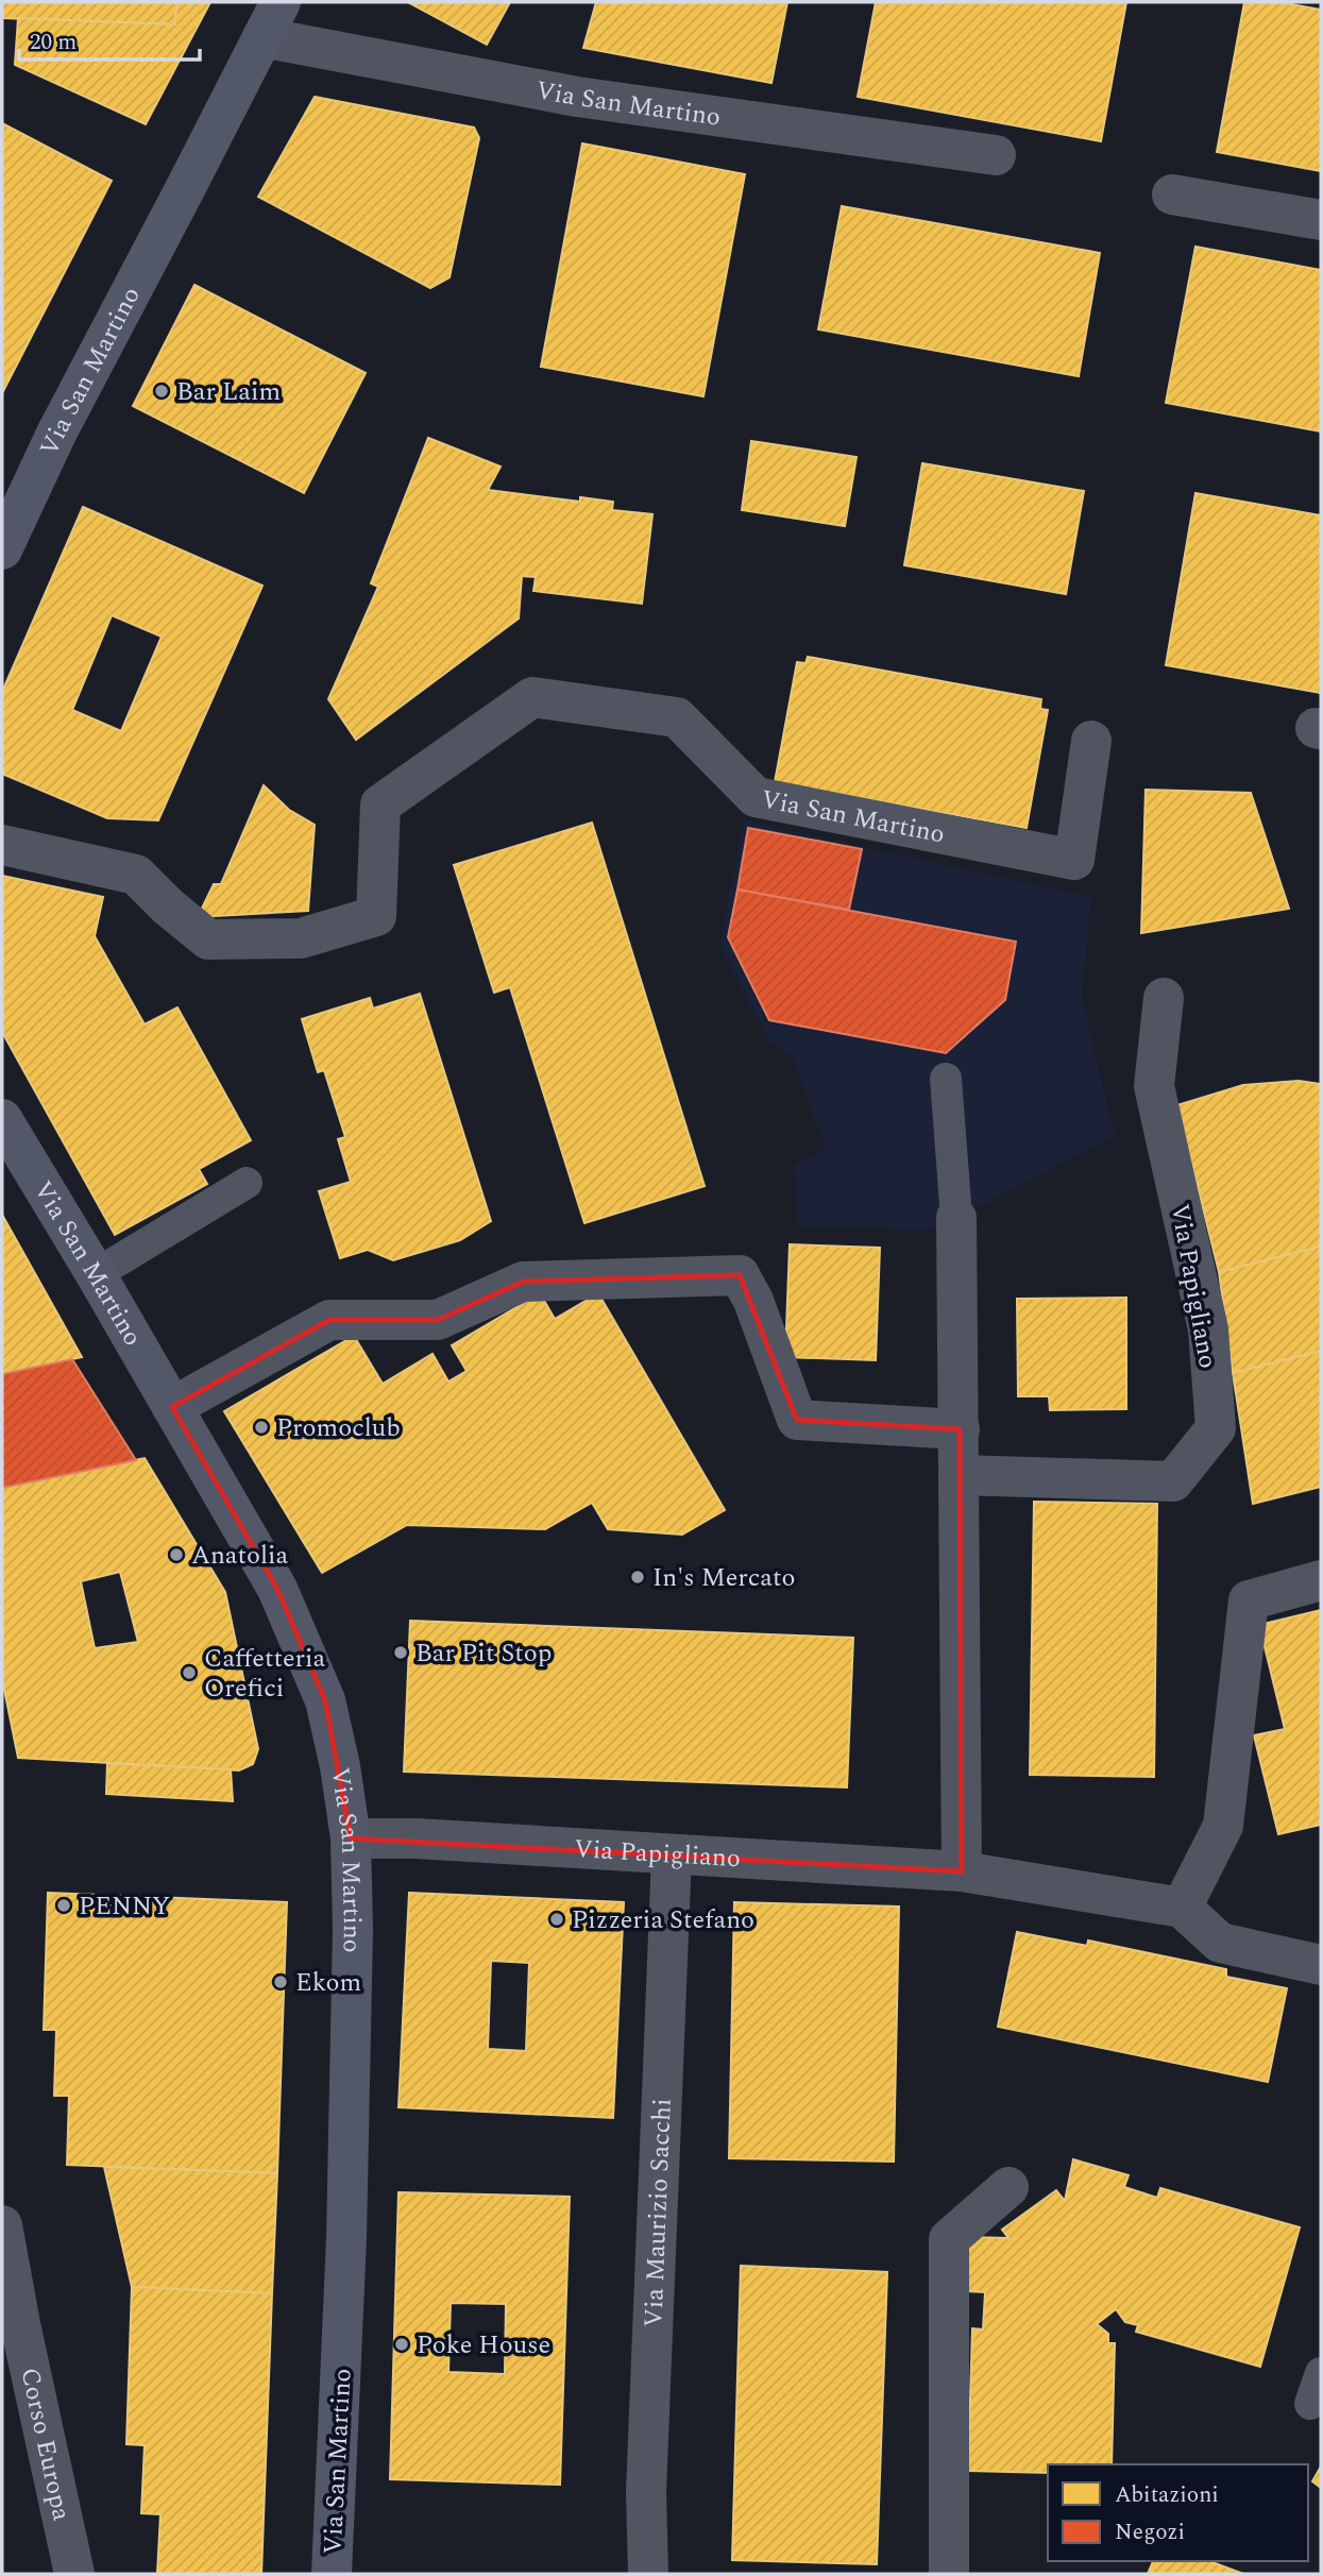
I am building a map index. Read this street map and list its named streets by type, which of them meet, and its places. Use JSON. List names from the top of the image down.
{
  "streets": {
    "main road": ["Corso Europa"],
    "street": ["Via San Martino", "Via Papigliano", "Via Maurizio Sacchi"]
  },
  "crossings": [
    ["Via San Martino", "Via Papigliano"],
    ["Via Papigliano", "Via Maurizio Sacchi"]
  ],
  "places": [
    "Bar Laim",
    "Promoclub",
    "Anatolia",
    "In's Mercato",
    "Bar Pit Stop",
    "Caffetteria Orefici",
    "PENNY",
    "Pizzeria Stefano",
    "Ekom",
    "Poke House"
  ],
  "legend": ["Abitazioni", "Negozi"],
  "scale_bar": "20 m"
}
